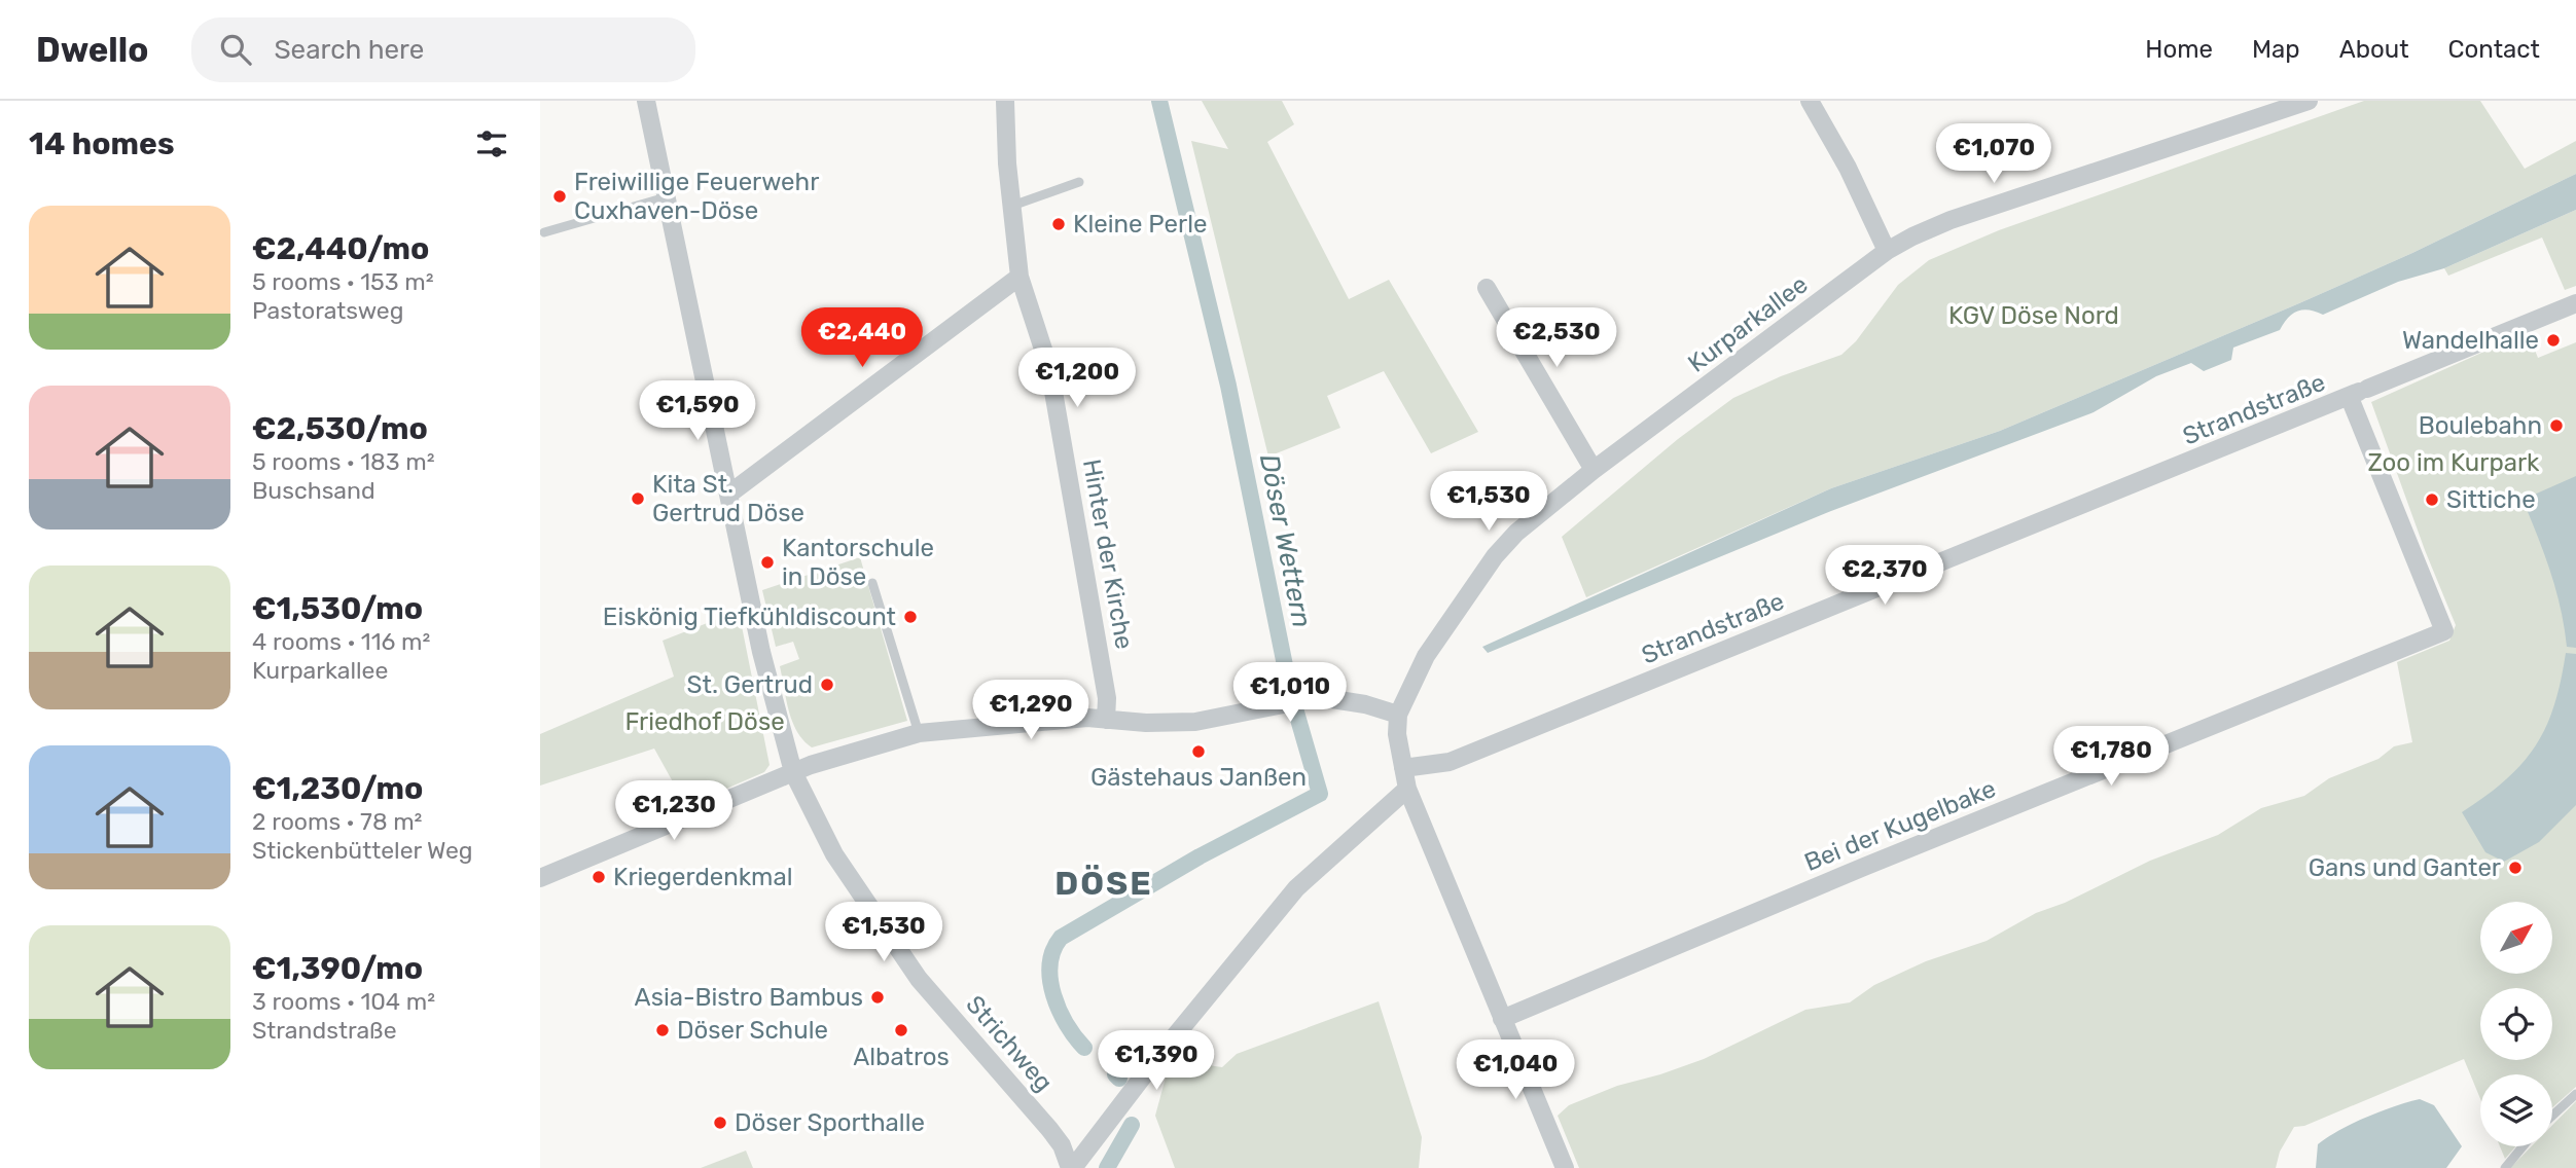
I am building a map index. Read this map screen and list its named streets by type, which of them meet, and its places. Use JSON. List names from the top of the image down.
{
  "streets": {
    "street": [
      "Kurparkallee",
      "Strandstraße",
      "Hinter der Kirche",
      "Bei der Kugelbake",
      "Strichweg"
    ]
  },
  "crossings": [
    ["Kurparkallee", "Strandstraße"],
    ["Kurparkallee", "Bei der Kugelbake"],
    ["Strandstraße", "Bei der Kugelbake"]
  ],
  "districts": ["DÖSE"],
  "water": ["Döser Wettern"],
  "parks": ["KGV Döse Nord", "Zoo im Kurpark", "Friedhof Döse"],
  "places": [
    "Freiwillige Feuerwehr Cuxhaven-Döse",
    "Kleine Perle",
    "Wandelhalle",
    "Boulebahn",
    "Kita St. Gertrud Döse",
    "Sittiche",
    "Kantorschule in Döse",
    "Eiskönig Tiefkühldiscount",
    "St. Gertrud",
    "Gästehaus Janßen",
    "Gans und Ganter",
    "Kriegerdenkmal",
    "Asia-Bistro Bambus",
    "Döser Schule",
    "Albatros",
    "Döser Sporthalle"
  ],
  "north": "top right",
  "page": {
    "header": "Dwello",
    "search": "Search here",
    "nav": [
      "Home",
      "Map",
      "About",
      "Contact"
    ],
    "heading": "14 homes",
    "price": [
      "€1,070",
      "€2,440",
      "€2,530",
      "€1,200",
      "€1,590",
      "€1,530",
      "€2,370",
      "€1,010",
      "€1,290",
      "€1,780",
      "€1,230",
      "€1,530",
      "€1,390",
      "€1,040"
    ],
    "list": [
      {
        "name": "€2,440/mo",
        "note": "5 rooms · 153 m² · Pastoratsweg"
      },
      {
        "name": "€2,530/mo",
        "note": "5 rooms · 183 m² · Buschsand"
      },
      {
        "name": "€1,530/mo",
        "note": "4 rooms · 116 m² · Kurparkallee"
      },
      {
        "name": "€1,230/mo",
        "note": "2 rooms · 78 m² · Stickenbütteler Weg"
      },
      {
        "name": "€1,390/mo",
        "note": "3 rooms · 104 m² · Strandstraße"
      }
    ]
  }
}
